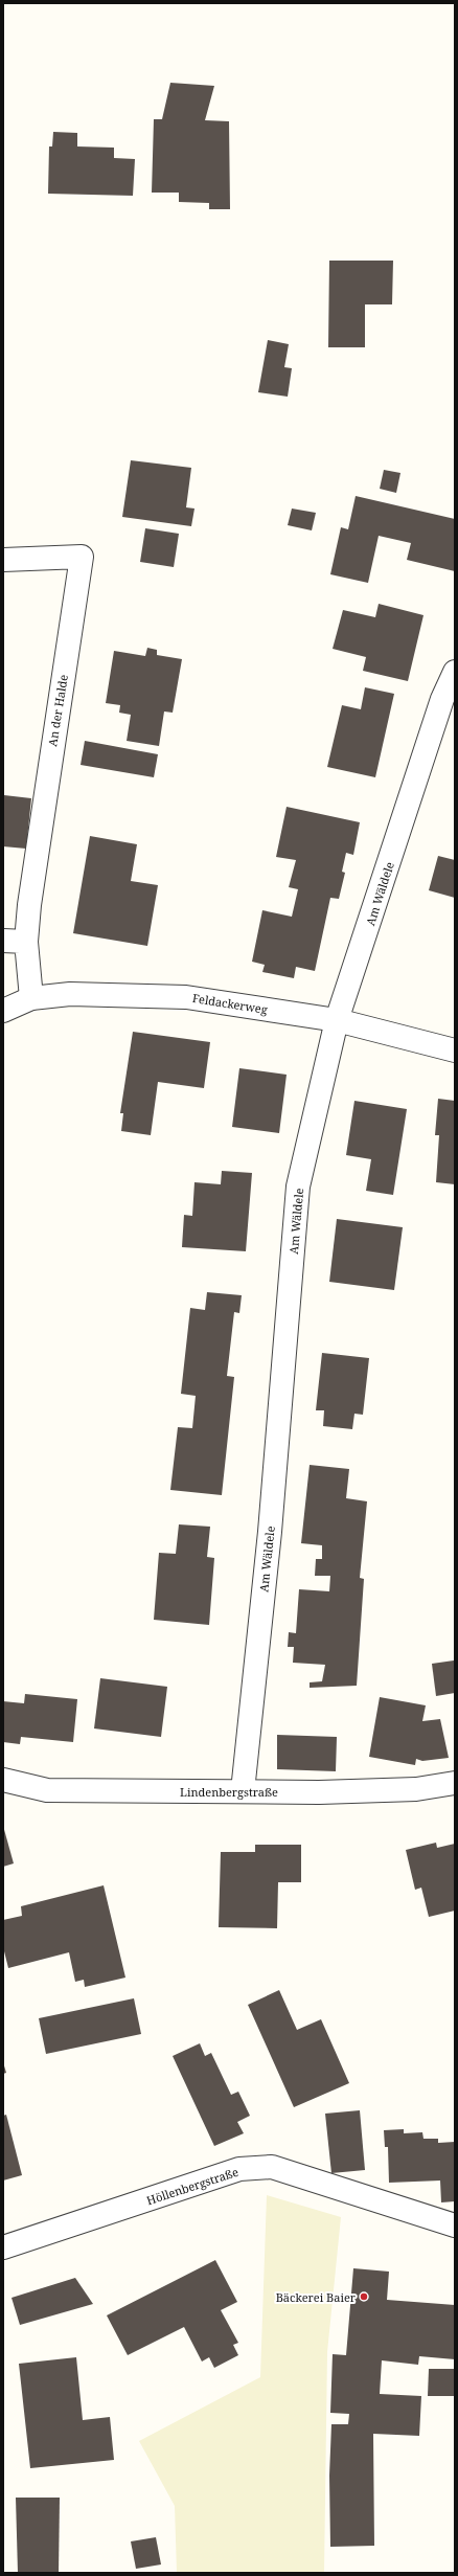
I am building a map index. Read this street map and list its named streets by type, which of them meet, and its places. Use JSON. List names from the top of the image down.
{
  "streets": {
    "street": [
      "An der Halde",
      "Am Wäldele",
      "Feldackerweg",
      "Lindenbergstraße",
      "Höllenbergstraße"
    ]
  },
  "crossings": [
    ["Am Wäldele", "Feldackerweg"],
    ["Am Wäldele", "Lindenbergstraße"]
  ],
  "places": ["Bäckerei Baier"]
}
